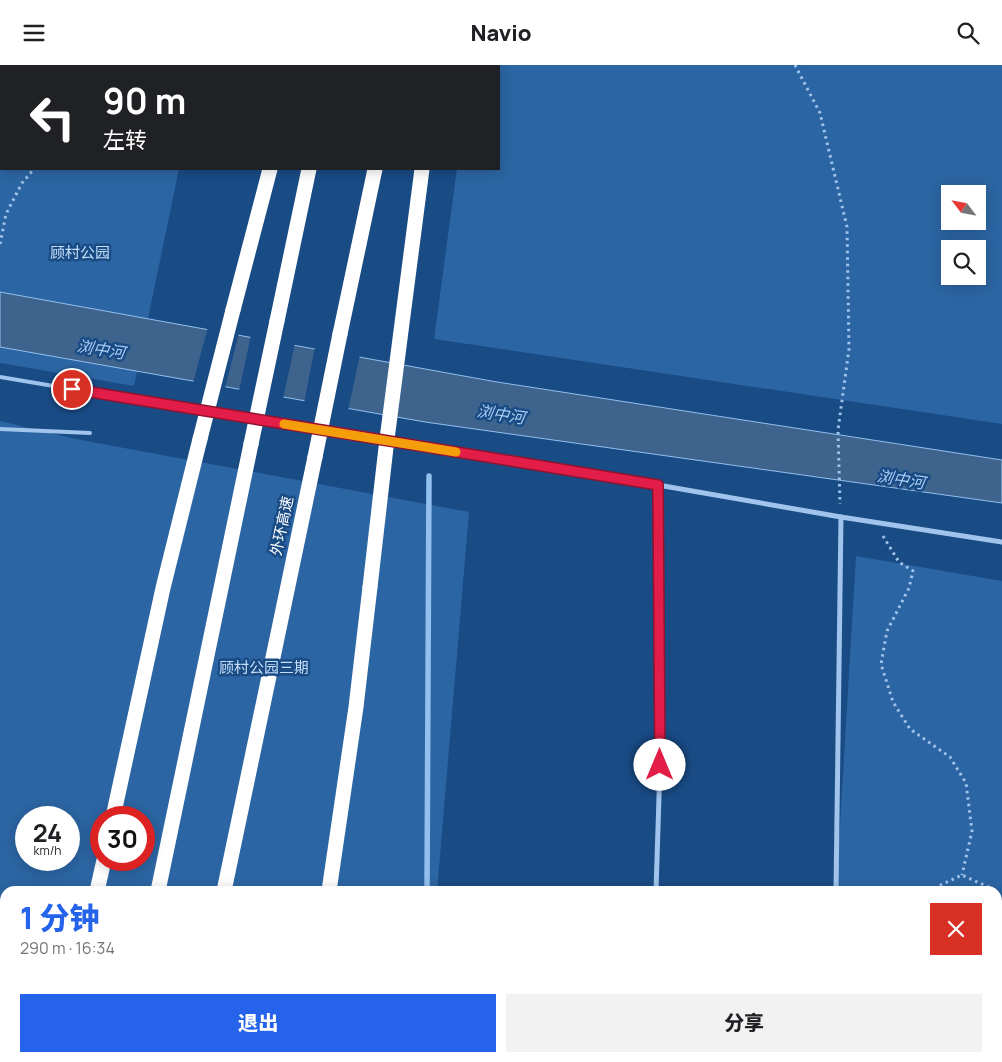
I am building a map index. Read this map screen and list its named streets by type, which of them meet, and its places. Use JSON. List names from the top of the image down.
{
  "streets": {
    "highway": ["外环高速"]
  },
  "water": ["浏中河"],
  "parks": ["顾村公园", "顾村公园三期"],
  "north": "top left",
  "page": {
    "header": "Navio",
    "turn": ["90 m", "左转"],
    "speed": "24 km/h",
    "limit": "30",
    "heading": ["1 分钟", "290 m · 16:34"],
    "buttons": ["退出", "分享"]
  }
}
